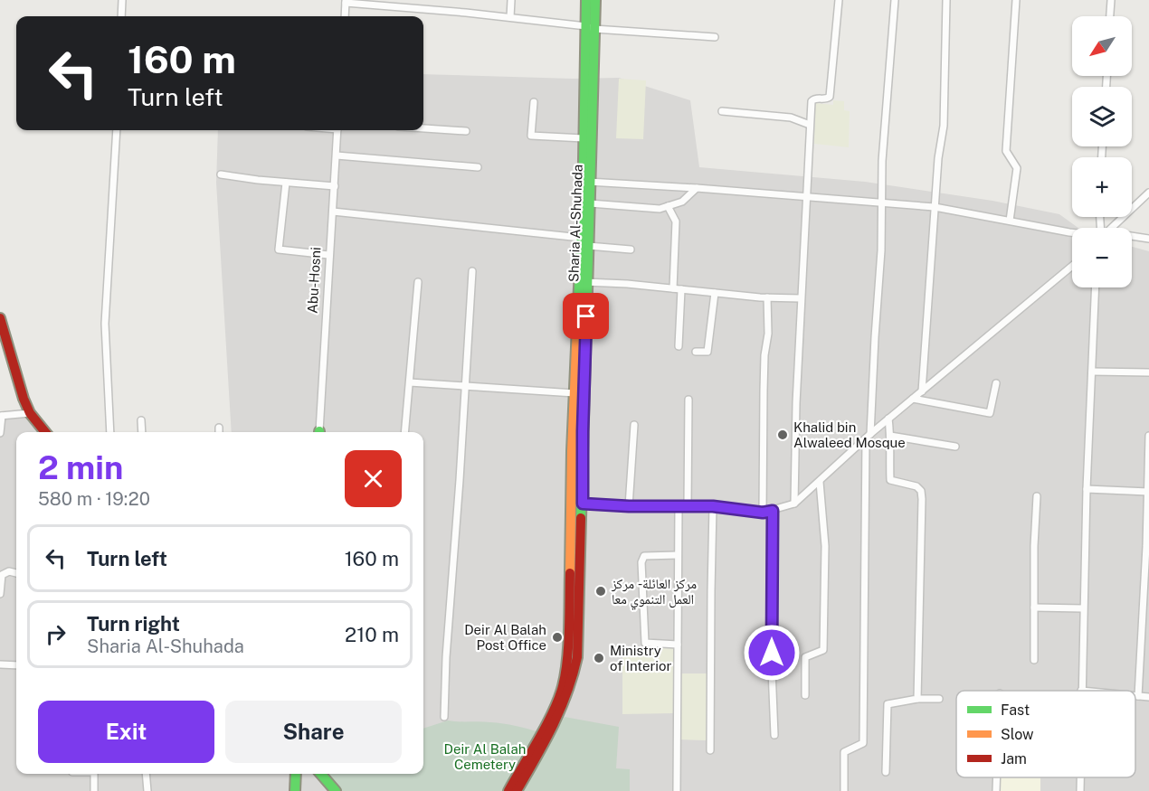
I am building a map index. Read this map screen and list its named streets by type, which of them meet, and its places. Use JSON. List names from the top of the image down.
{
  "streets": {
    "main road": ["Sharia Al-Shuhada"],
    "street": ["Abu-Hosni"]
  },
  "parks": ["Deir Al Balah Cemetery"],
  "places": [
    "Khalid bin Alwaleed Mosque",
    "مركز العائلة - مركز العمل التنموي معا",
    "Deir Al Balah Post Office",
    "Ministry of Interior"
  ],
  "legend": ["Fast", "Slow", "Jam"],
  "north": "bottom left",
  "page": {
    "map_buttons": ["+", "−"],
    "turn": ["160 m", "Turn left"],
    "heading": ["2 min", "580 m · 19:20"],
    "list": [
      {
        "name": "Turn left",
        "value": "160 m"
      },
      {
        "name": "Turn right",
        "note": "Sharia Al-Shuhada",
        "value": "210 m"
      }
    ],
    "buttons": ["Exit", "Share"]
  }
}
